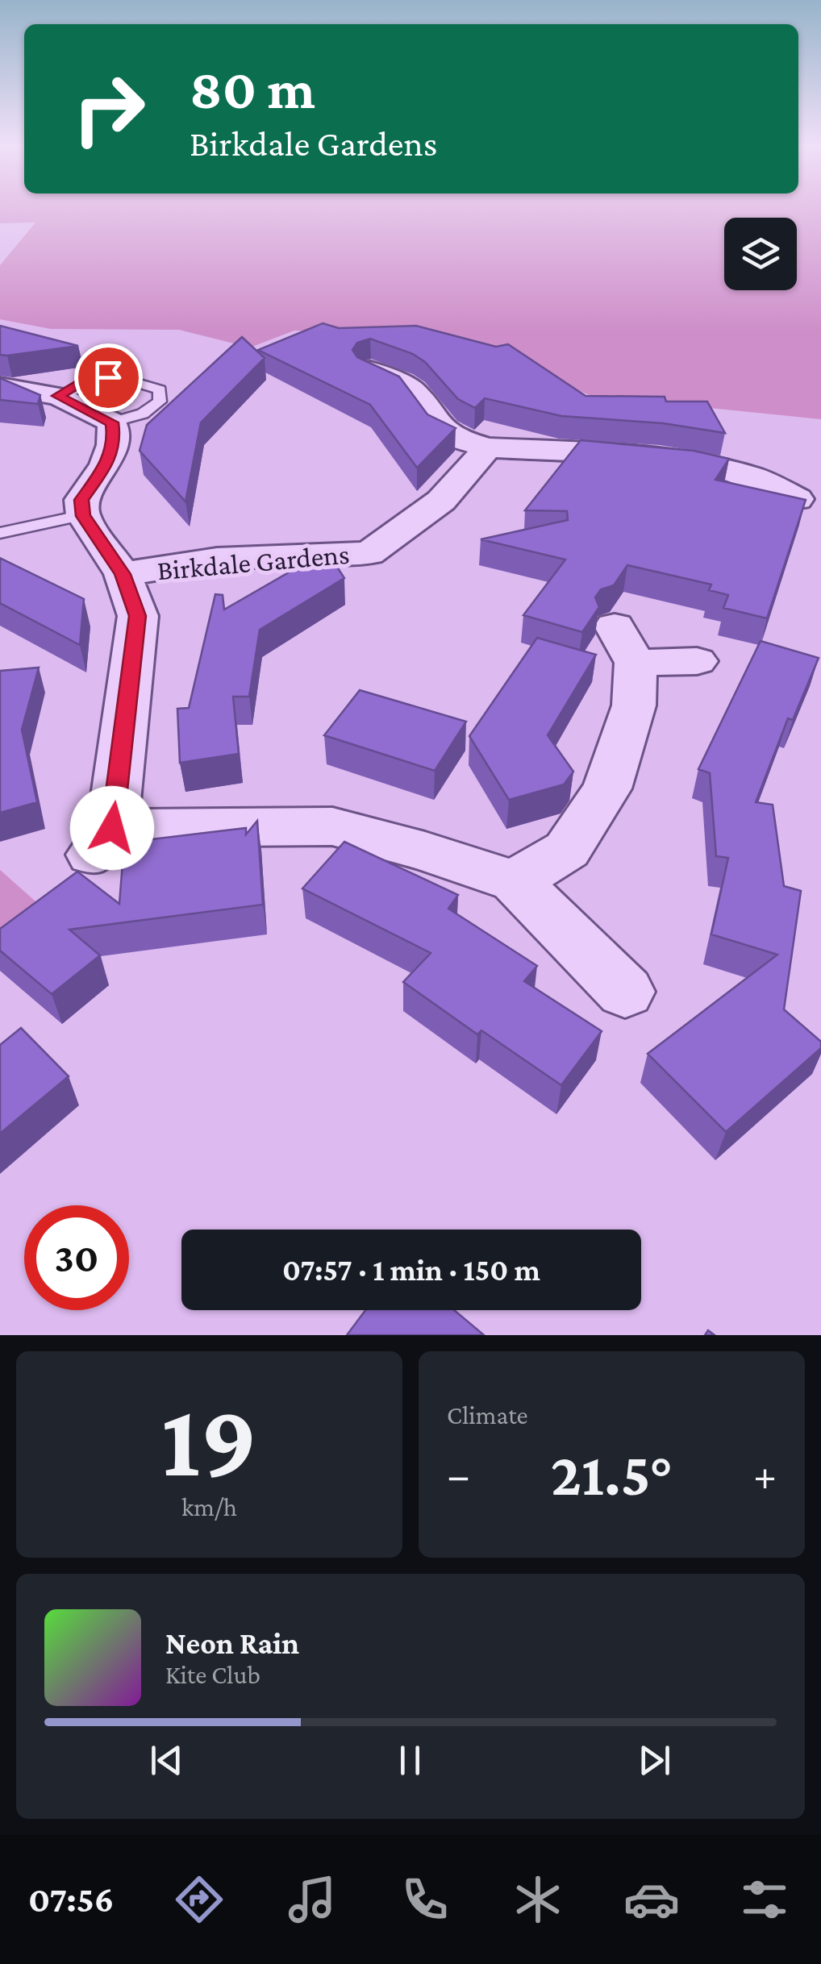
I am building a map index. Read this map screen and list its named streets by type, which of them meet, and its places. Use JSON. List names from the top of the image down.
{
  "streets": {
    "street": ["Birkdale Gardens"]
  },
  "page": {
    "turn": ["80 m", "Birkdale Gardens"],
    "limit": "30",
    "trip": "07:57 · 1 min · 150 m",
    "tile": [
      ["19", "km/h"],
      "Climate"
    ],
    "heat": ["−", "21.5°", "+"],
    "song": ["Neon Rain", "Kite Club"],
    "tabs": "07:56"
  }
}
